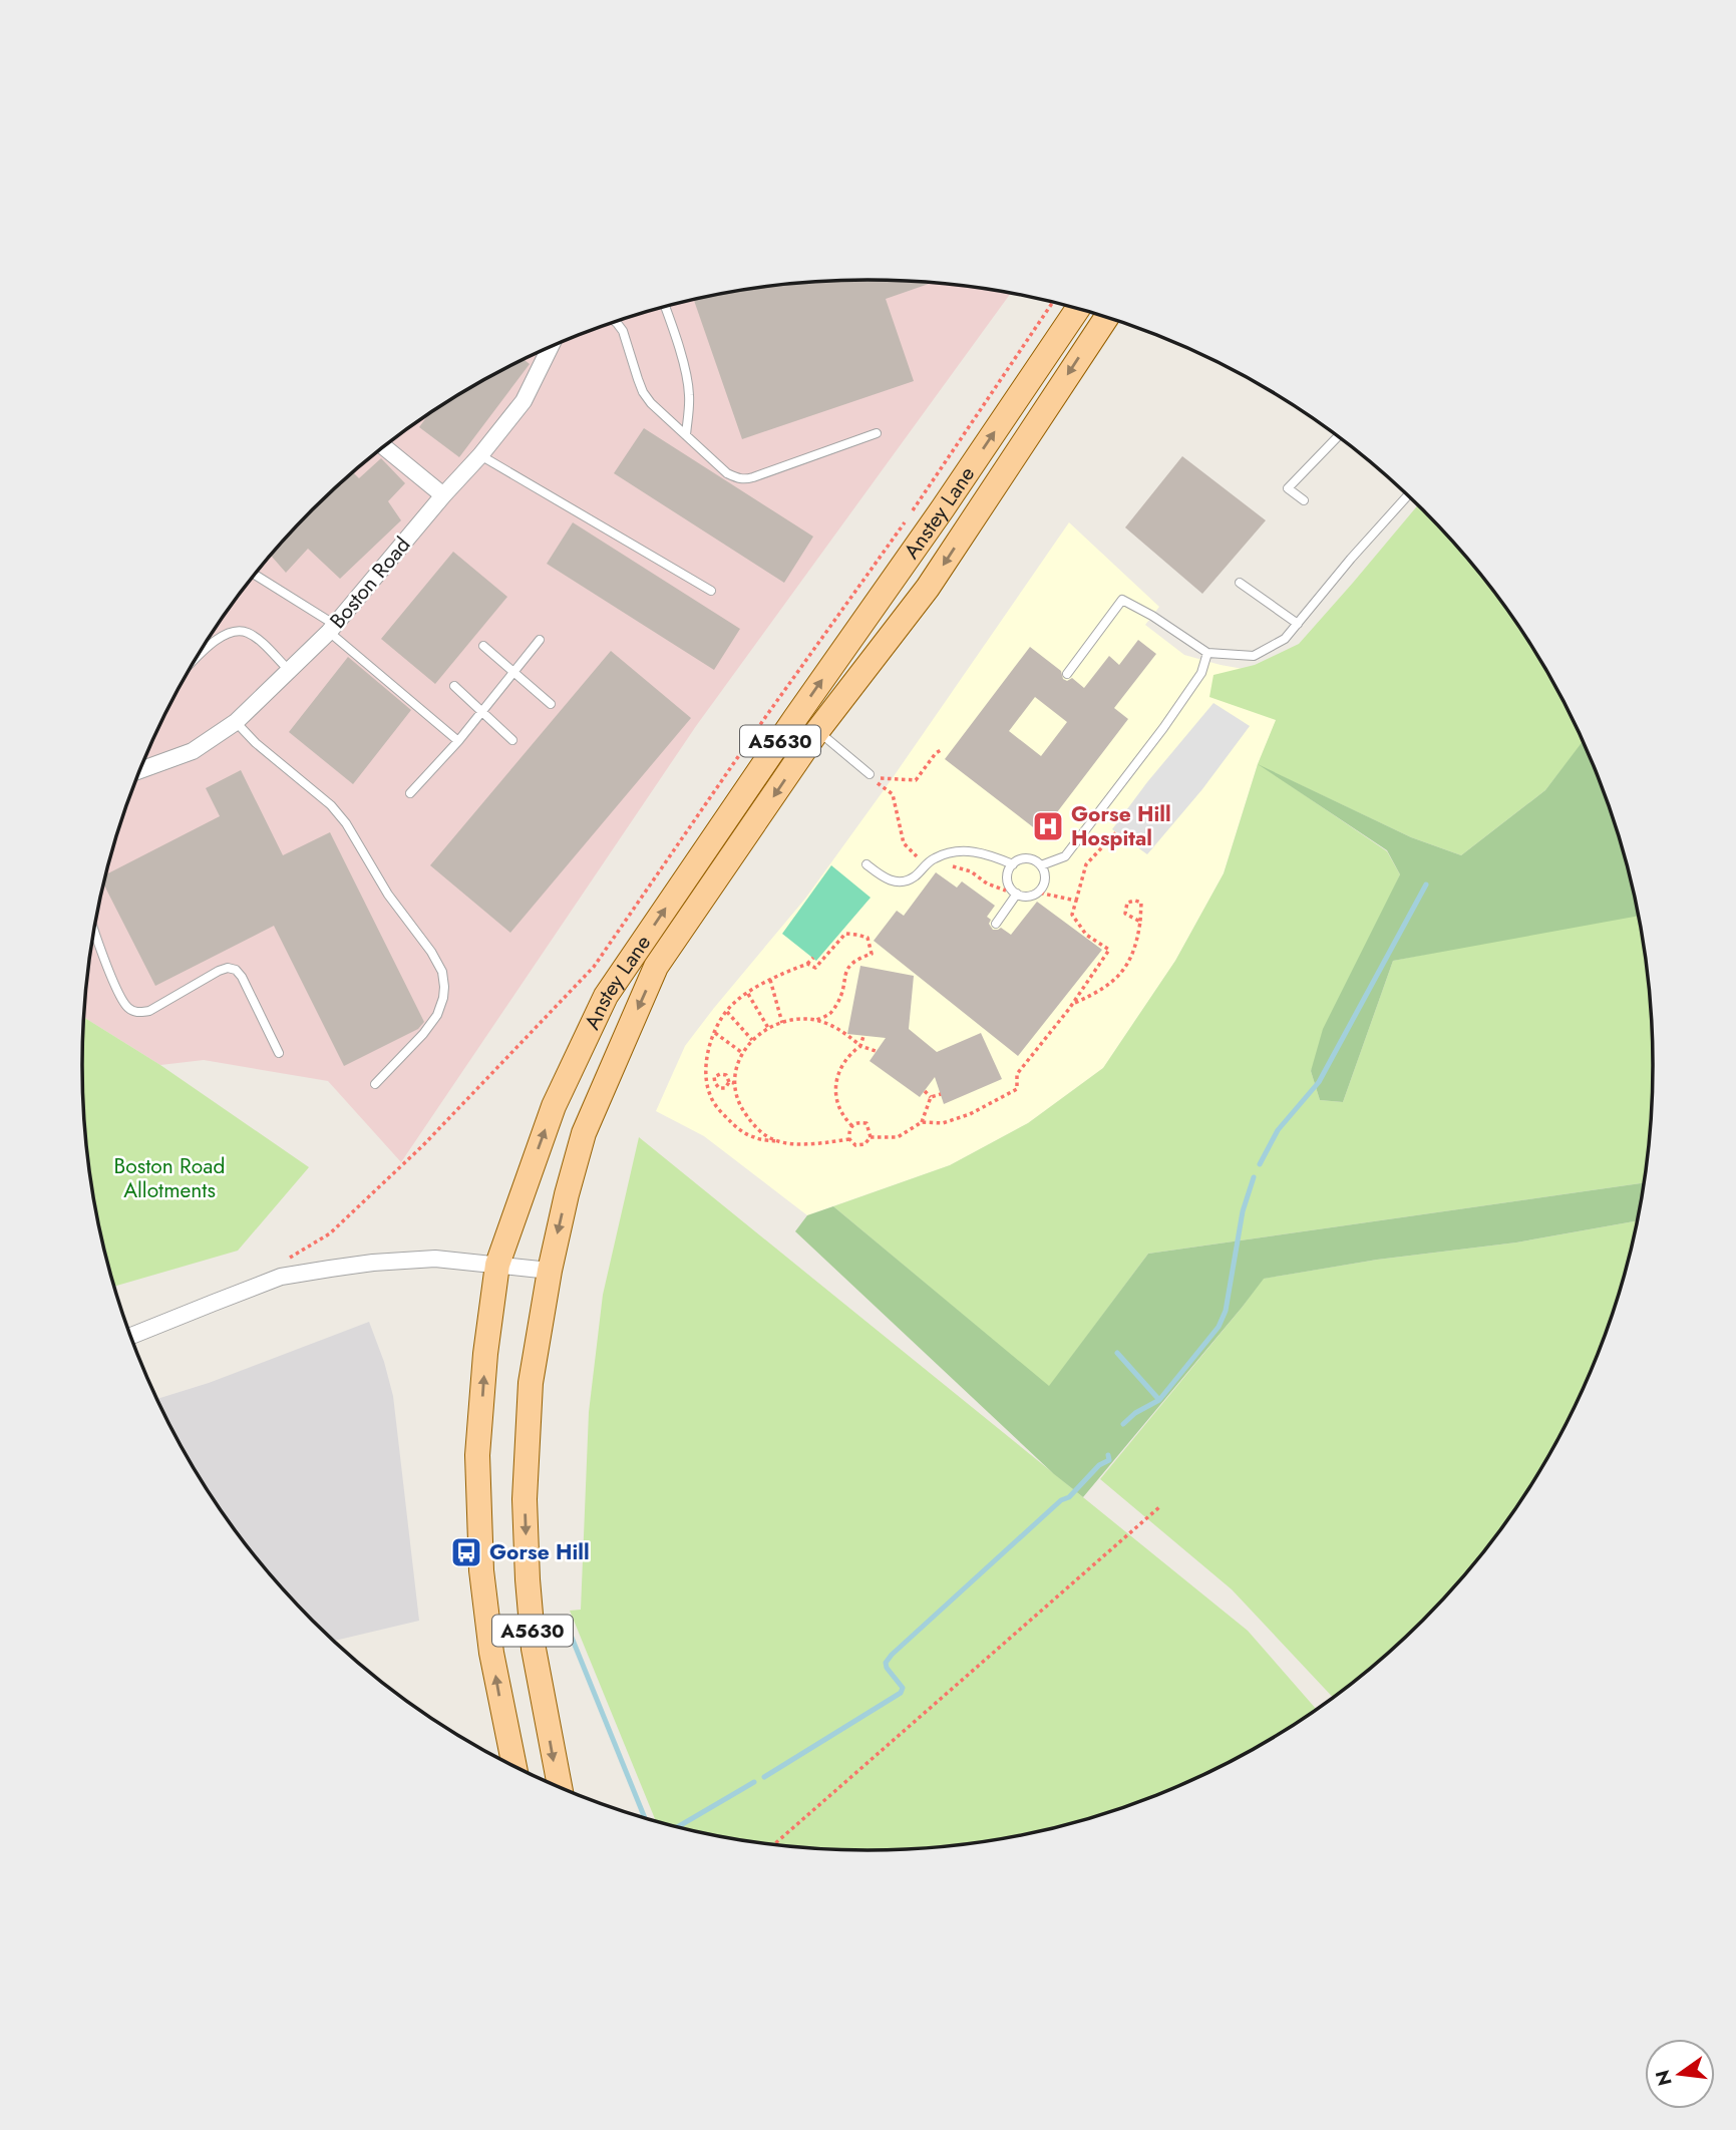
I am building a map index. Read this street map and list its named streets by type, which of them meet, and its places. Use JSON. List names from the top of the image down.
{
  "streets": {
    "main road": ["Anstey Lane", "A5630"],
    "street": ["Boston Road"]
  },
  "crossings": [
    ["Anstey Lane", "A5630"]
  ],
  "parks": ["Boston Road Allotments"],
  "places": {
    "hospital": ["Gorse Hill Hospital"],
    "bus stop": ["Gorse Hill"]
  },
  "north": "left"
}
